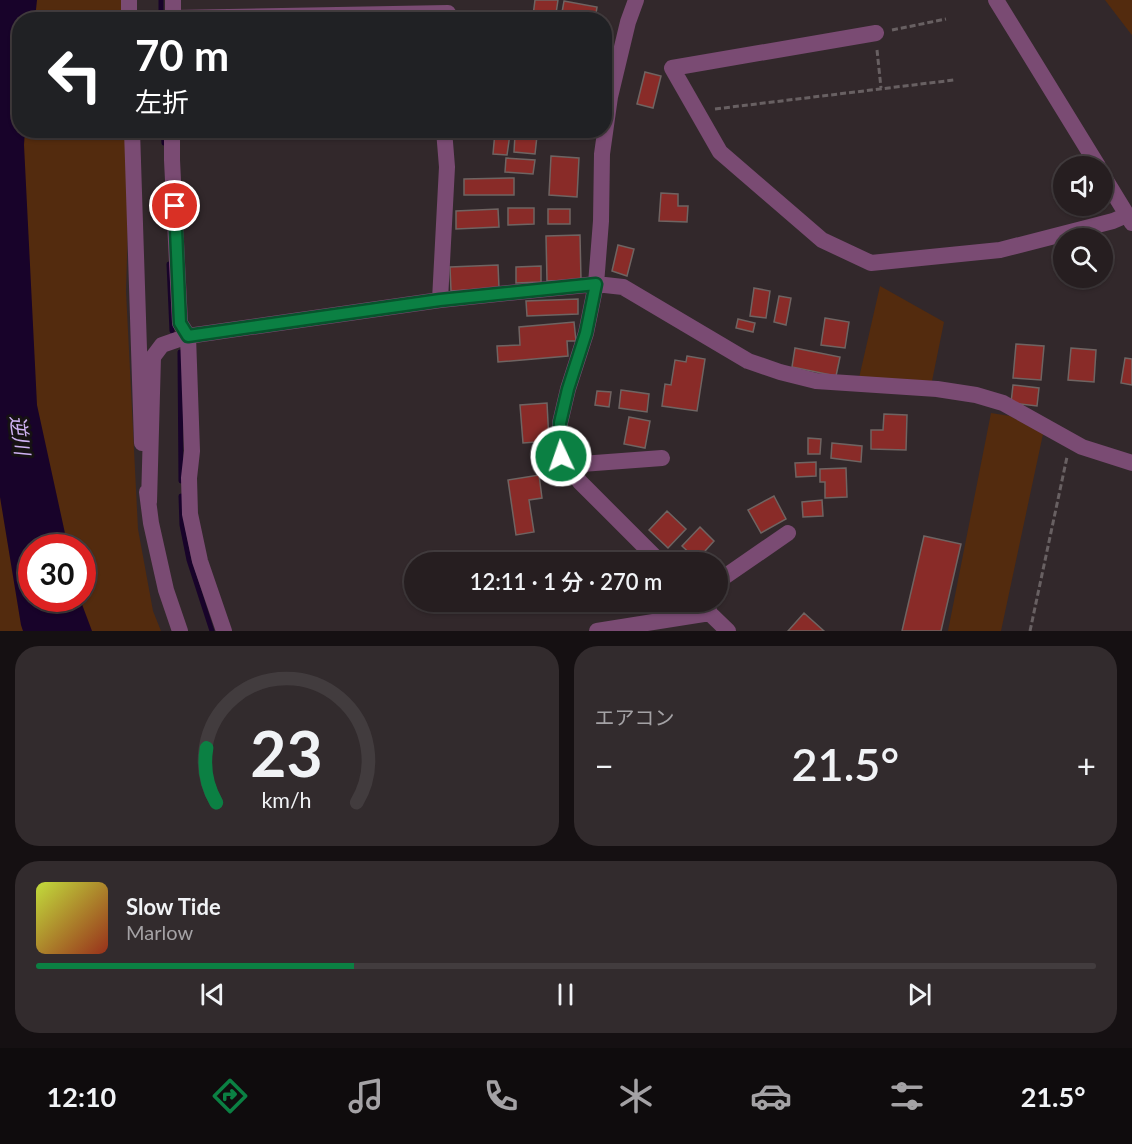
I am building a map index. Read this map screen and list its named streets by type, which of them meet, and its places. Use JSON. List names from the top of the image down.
{
  "water": ["逆川"],
  "page": {
    "turn": ["70 m", "左折"],
    "limit": "30",
    "trip": "12:11 · 1 分 · 270 m",
    "tile": "エアコン",
    "heat": ["−", "21.5°", "+"],
    "song": ["Slow Tide", "Marlow"],
    "tabs": ["12:10", "21.5°"],
    "gauge": ["23", "km/h"]
  }
}
